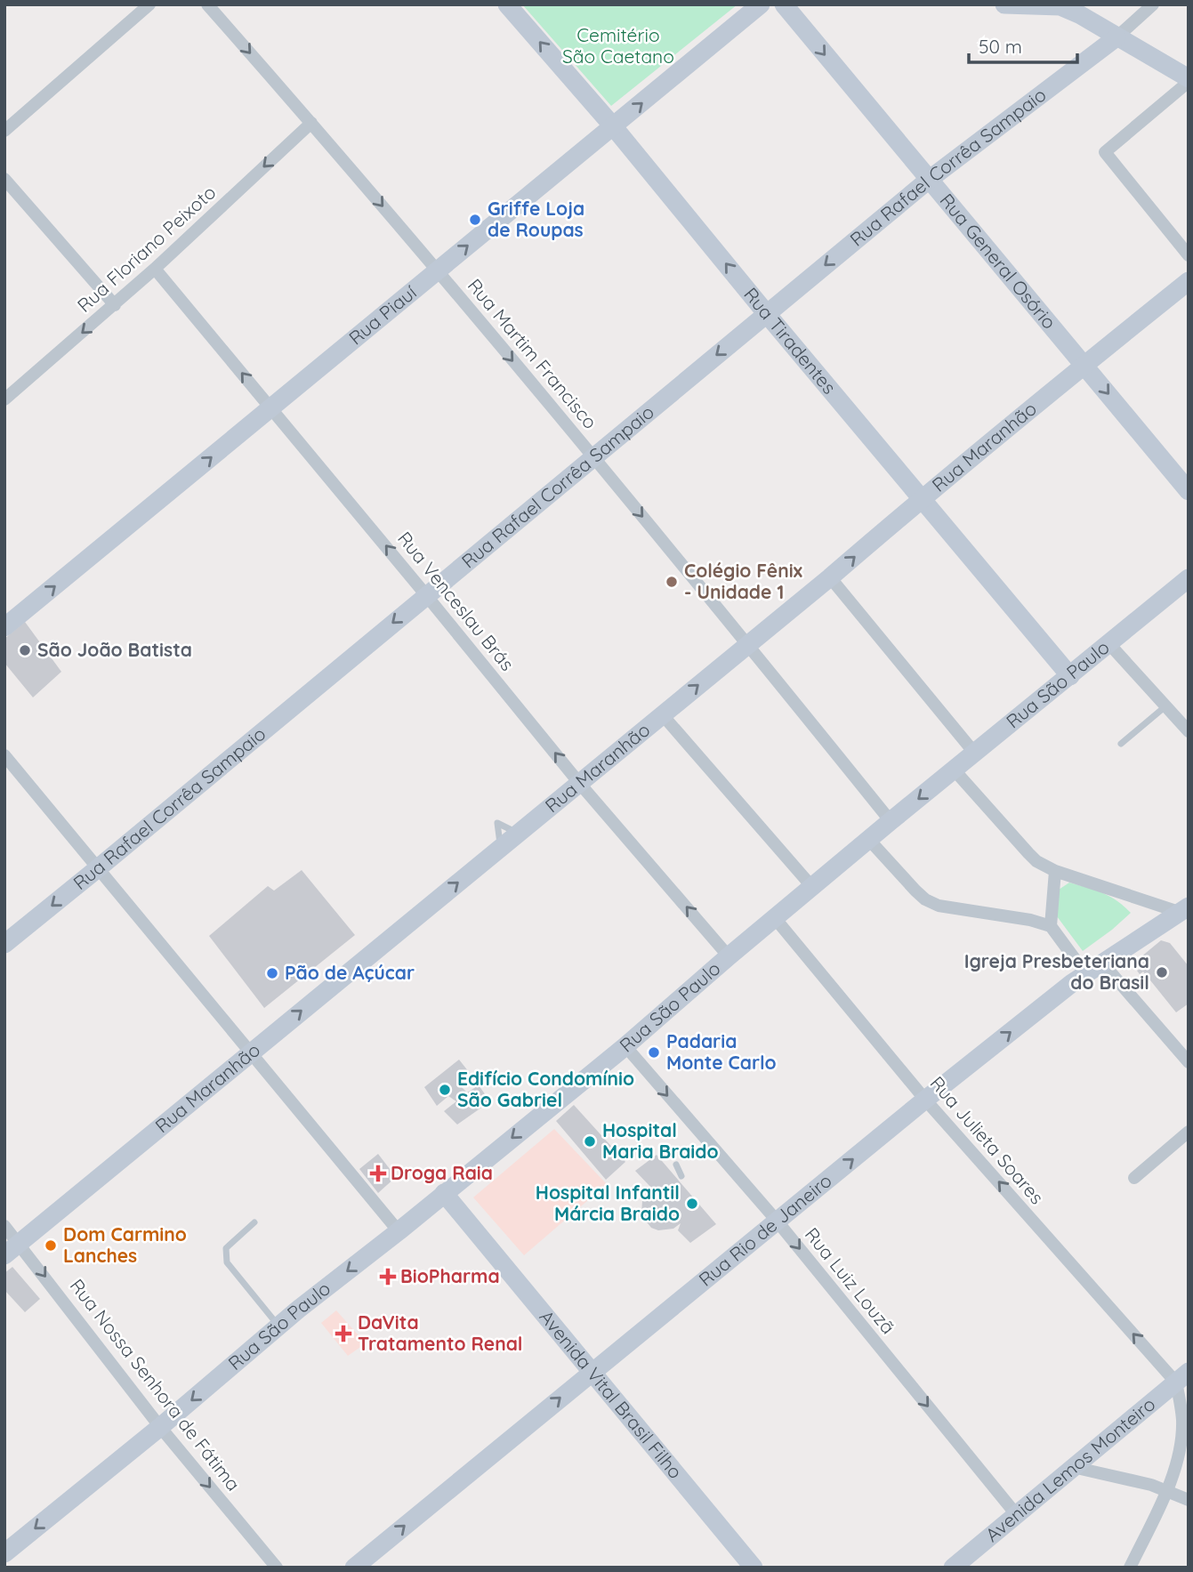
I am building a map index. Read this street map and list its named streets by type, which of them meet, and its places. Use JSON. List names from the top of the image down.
{
  "streets": {
    "street": [
      "Rua Rafael Corrêa Sampaio",
      "Rua Floriano Peixoto",
      "Rua General Osório",
      "Rua Piauí",
      "Rua Tiradentes",
      "Rua Martim Francisco",
      "Rua Maranhão",
      "Rua Venceslau Brás",
      "Rua São Paulo",
      "Rua Julieta Soares",
      "Rua Rio de Janeiro",
      "Rua Luiz Louzã",
      "Rua Nossa Senhora de Fátima",
      "Avenida Vital Brasil Filho",
      "Avenida Lemos Monteiro"
    ]
  },
  "crossings": [
    ["Rua Rafael Corrêa Sampaio", "Rua General Osório"],
    ["Rua Rafael Corrêa Sampaio", "Rua Tiradentes"],
    ["Rua Rafael Corrêa Sampaio", "Rua Martim Francisco"],
    ["Rua Rafael Corrêa Sampaio", "Rua Venceslau Brás"],
    ["Rua Floriano Peixoto", "Rua Martim Francisco"],
    ["Rua Floriano Peixoto", "Rua Venceslau Brás"],
    ["Rua General Osório", "Rua Maranhão"],
    ["Rua Piauí", "Rua Tiradentes"],
    ["Rua Piauí", "Rua Martim Francisco"],
    ["Rua Piauí", "Rua Venceslau Brás"],
    ["Rua Tiradentes", "Rua Maranhão"],
    ["Rua Tiradentes", "Rua São Paulo"],
    ["Rua Martim Francisco", "Rua Maranhão"],
    ["Rua Martim Francisco", "Rua São Paulo"],
    ["Rua Maranhão", "Rua Venceslau Brás"],
    ["Rua Maranhão", "Rua Nossa Senhora de Fátima"],
    ["Rua Venceslau Brás", "Rua São Paulo"],
    ["Rua São Paulo", "Rua Julieta Soares"],
    ["Rua São Paulo", "Rua Luiz Louzã"],
    ["Rua São Paulo", "Rua Nossa Senhora de Fátima"],
    ["Rua São Paulo", "Avenida Vital Brasil Filho"],
    ["Rua Julieta Soares", "Rua Rio de Janeiro"],
    ["Rua Julieta Soares", "Avenida Lemos Monteiro"],
    ["Rua Rio de Janeiro", "Rua Luiz Louzã"],
    ["Rua Rio de Janeiro", "Avenida Vital Brasil Filho"],
    ["Rua Luiz Louzã", "Avenida Lemos Monteiro"]
  ],
  "one_way": [
    "Rua Rafael Corrêa Sampaio",
    "Rua Floriano Peixoto",
    "Rua General Osório",
    "Rua Piauí",
    "Rua Tiradentes",
    "Rua Martim Francisco",
    "Rua Maranhão",
    "Rua Venceslau Brás",
    "Rua São Paulo",
    "Rua Julieta Soares",
    "Rua Rio de Janeiro",
    "Rua Luiz Louzã",
    "Rua Nossa Senhora de Fátima"
  ],
  "parks": ["Cemitério São Caetano"],
  "places": {
    "other": [
      "Griffe Loja de Roupas",
      "Colégio Fênix - Unidade 1",
      "São João Batista",
      "Igreja Presbeteriana do Brasil",
      "Pão de Açúcar",
      "Padaria Monte Carlo",
      "Edifício Condomínio São Gabriel",
      "Hospital Maria Braido",
      "Hospital Infantil Márcia Braido",
      "Dom Carmino Lanches"
    ],
    "health": ["Droga Raia", "BioPharma", "DaVita Tratamento Renal"]
  },
  "scale_bar": "50 m"
}
